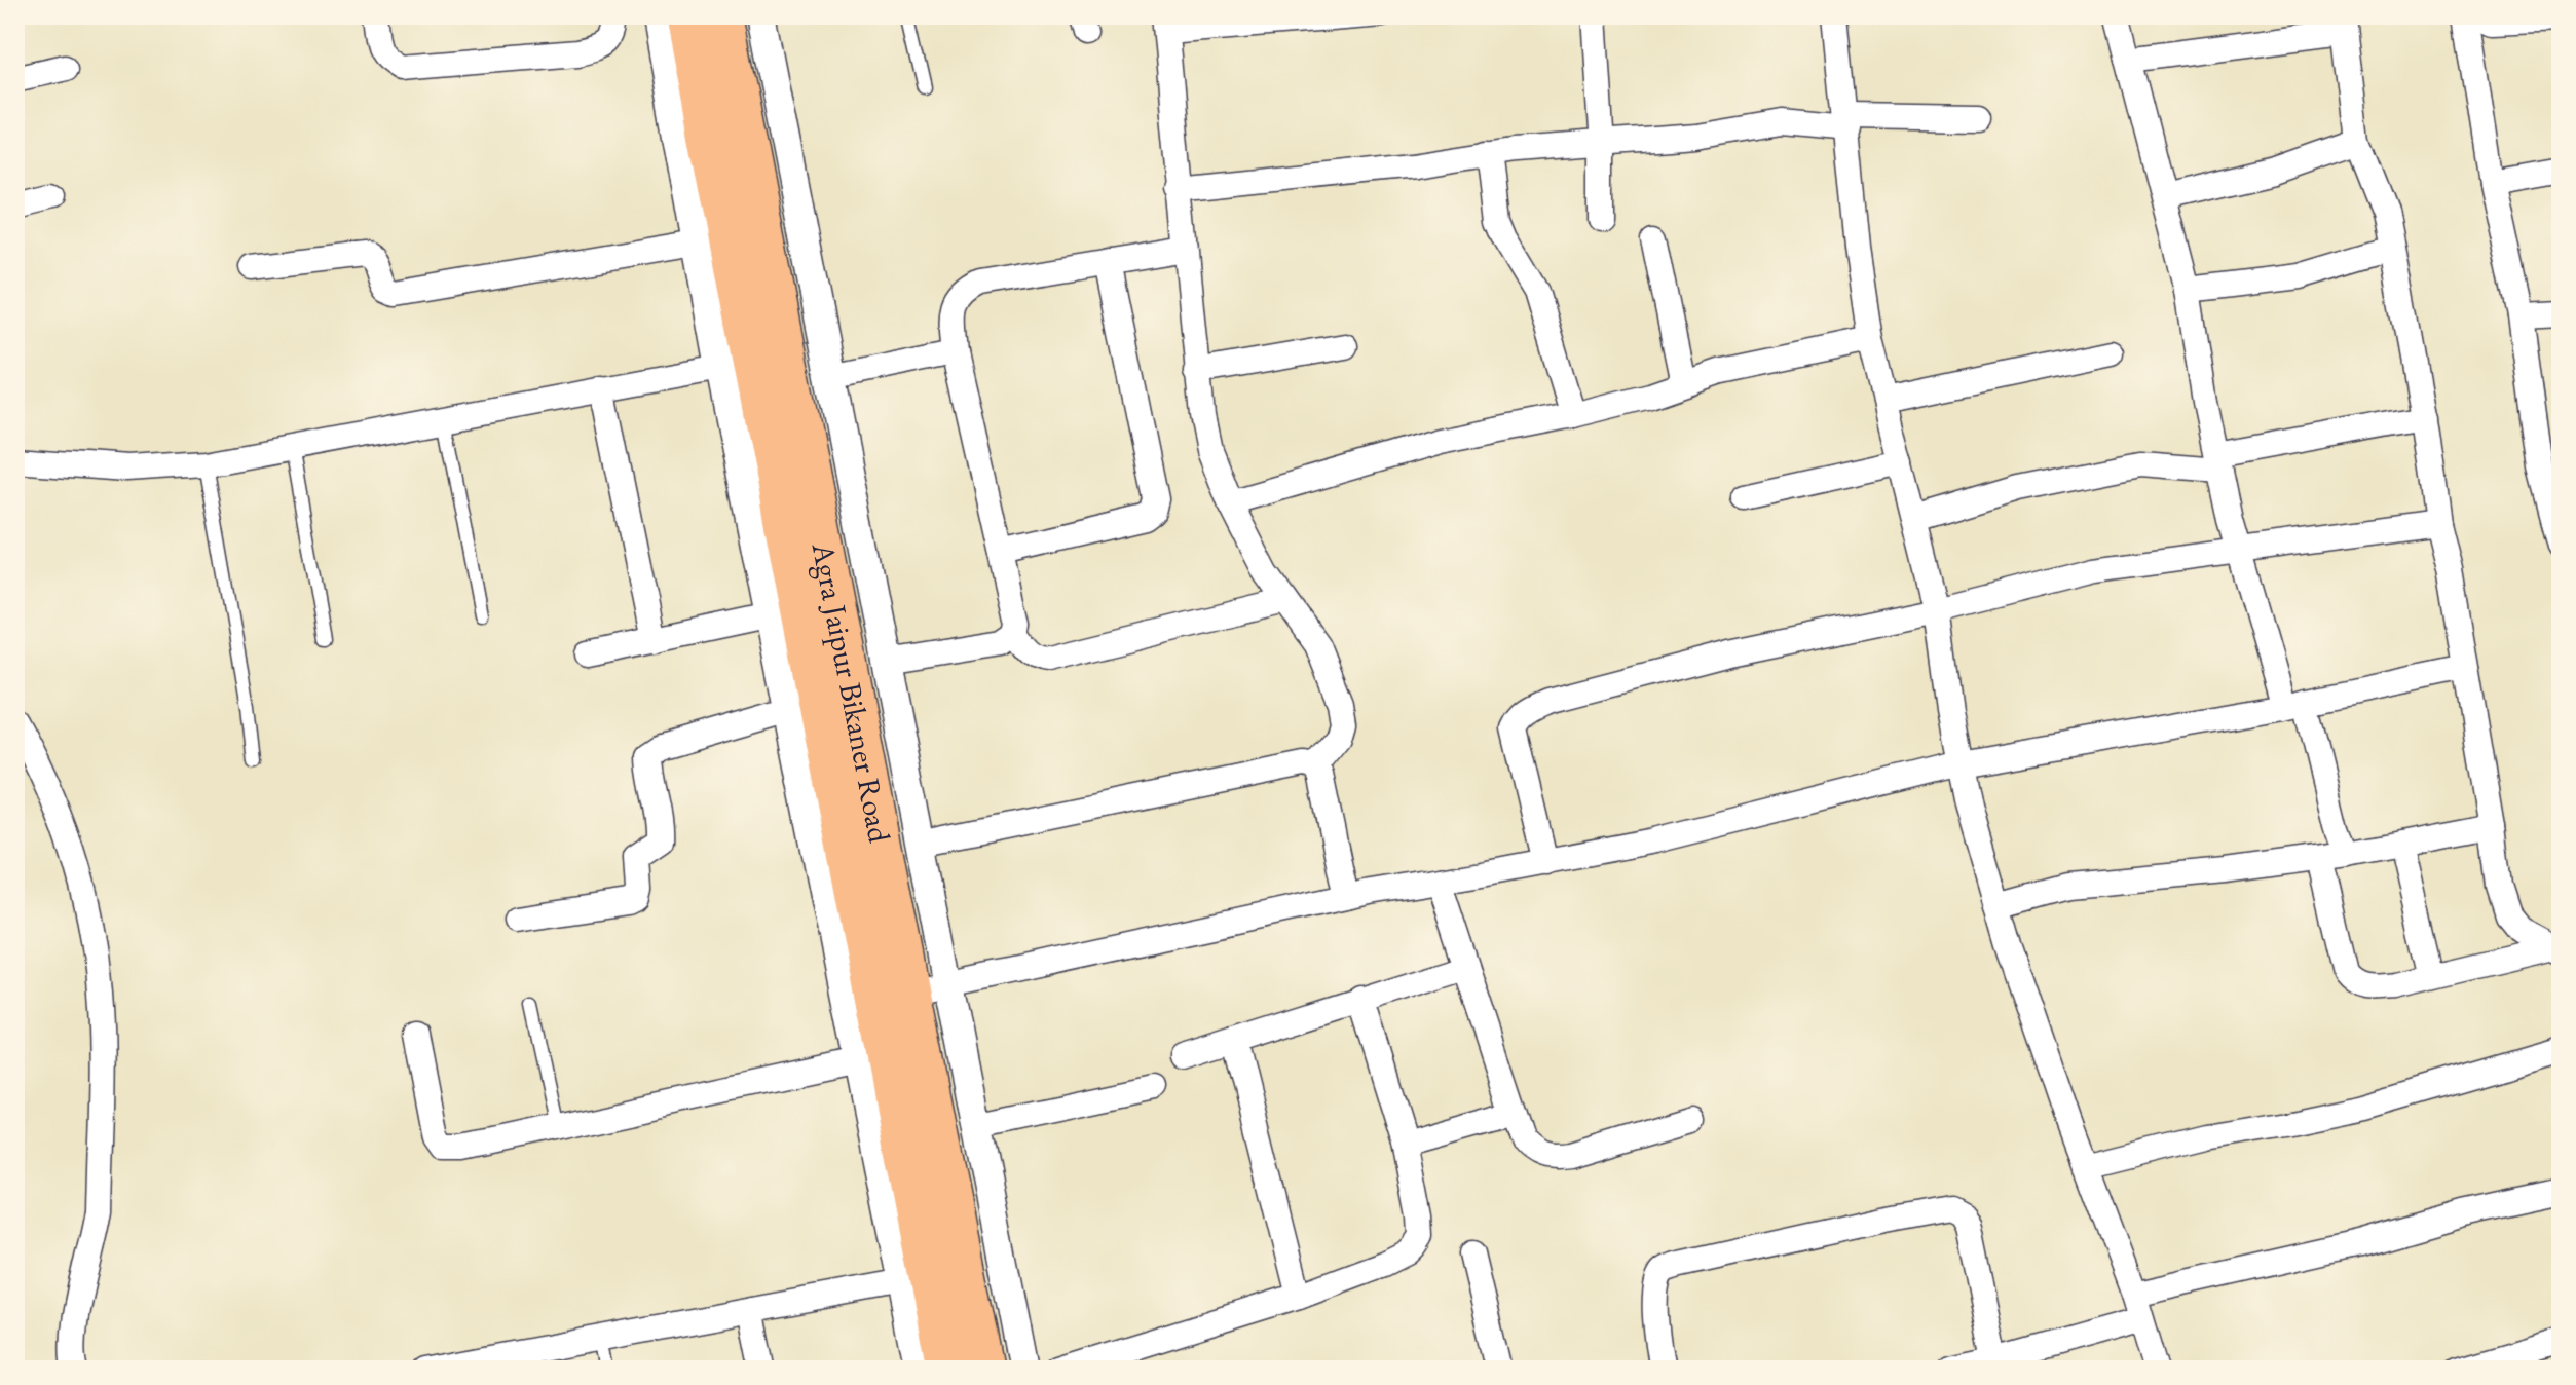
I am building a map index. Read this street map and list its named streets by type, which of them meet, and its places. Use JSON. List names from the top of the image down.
{
  "streets": {
    "highway": ["Agra Jaipur Bikaner Road"]
  }
}
